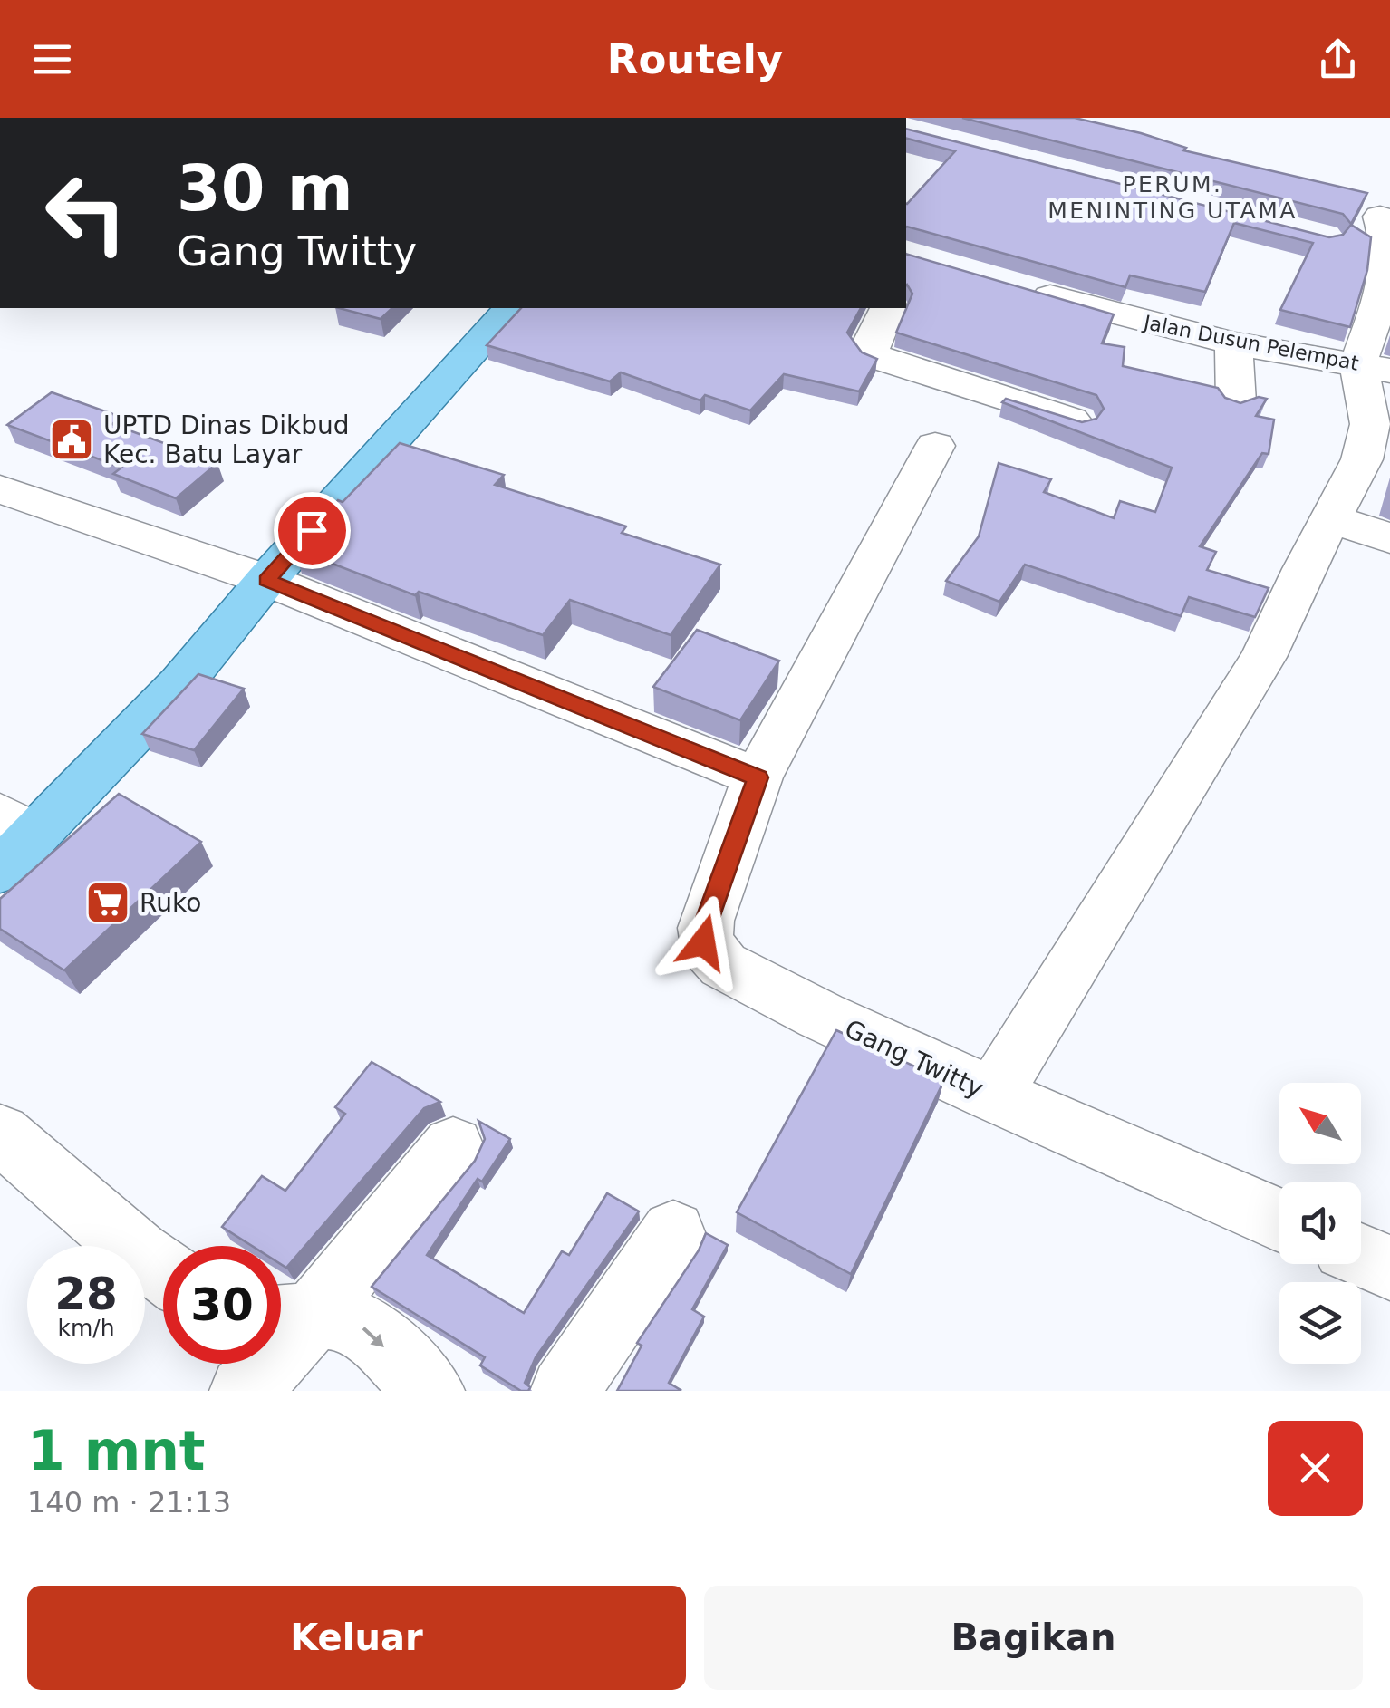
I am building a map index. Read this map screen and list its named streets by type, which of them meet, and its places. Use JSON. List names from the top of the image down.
{
  "streets": {
    "street": ["Jalan Dusun Pelempat", "Gang Twitty"]
  },
  "districts": ["PERUM. MENINTING UTAMA"],
  "places": {
    "public building": ["UPTD Dinas Dikbud Kec. Batu Layar"],
    "supermarket": ["Ruko"]
  },
  "north": "top left",
  "page": {
    "header": "Routely",
    "turn": ["30 m", "Gang Twitty"],
    "speed": "28 km/h",
    "limit": "30",
    "heading": ["1 mnt", "140 m · 21:13"],
    "buttons": ["Keluar", "Bagikan"]
  }
}
